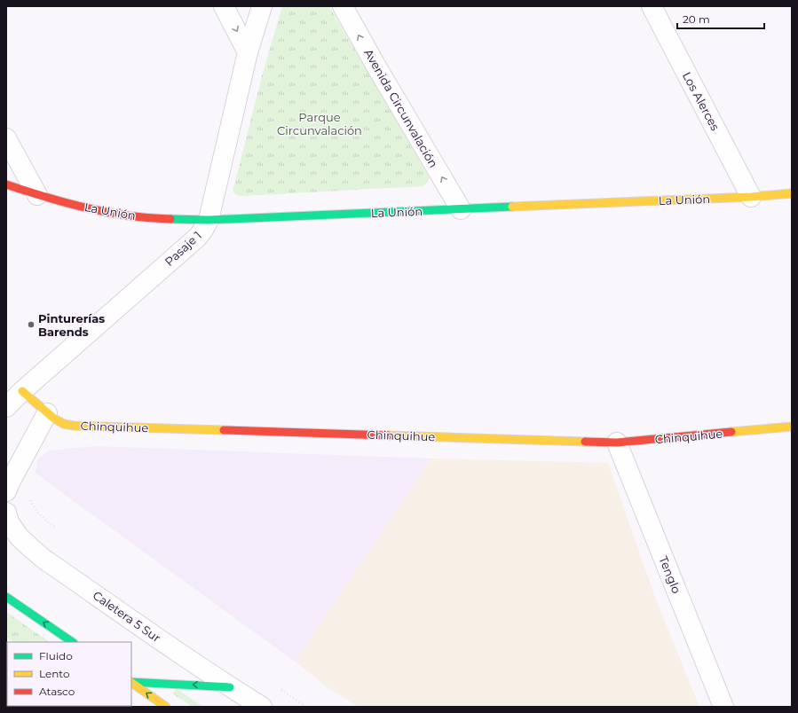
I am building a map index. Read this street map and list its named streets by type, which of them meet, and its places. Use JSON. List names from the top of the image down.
{
  "streets": {
    "main road": ["La Unión", "Chinquihue"],
    "street": [
      "Los Alerces",
      "Avenida Circunvalación",
      "Pasaje 1",
      "Tenglo",
      "Caletera 5 Sur"
    ]
  },
  "crossings": [
    ["Los Alerces", "La Unión"],
    ["Avenida Circunvalación", "La Unión"],
    ["La Unión", "Pasaje 1"],
    ["Pasaje 1", "Chinquihue"],
    ["Chinquihue", "Tenglo"]
  ],
  "one_way": ["Avenida Circunvalación"],
  "parks": ["Parque Circunvalación"],
  "places": ["Pinturerías Barends"],
  "legend": ["Fluido", "Lento", "Atasco"],
  "scale_bar": "20 m"
}
